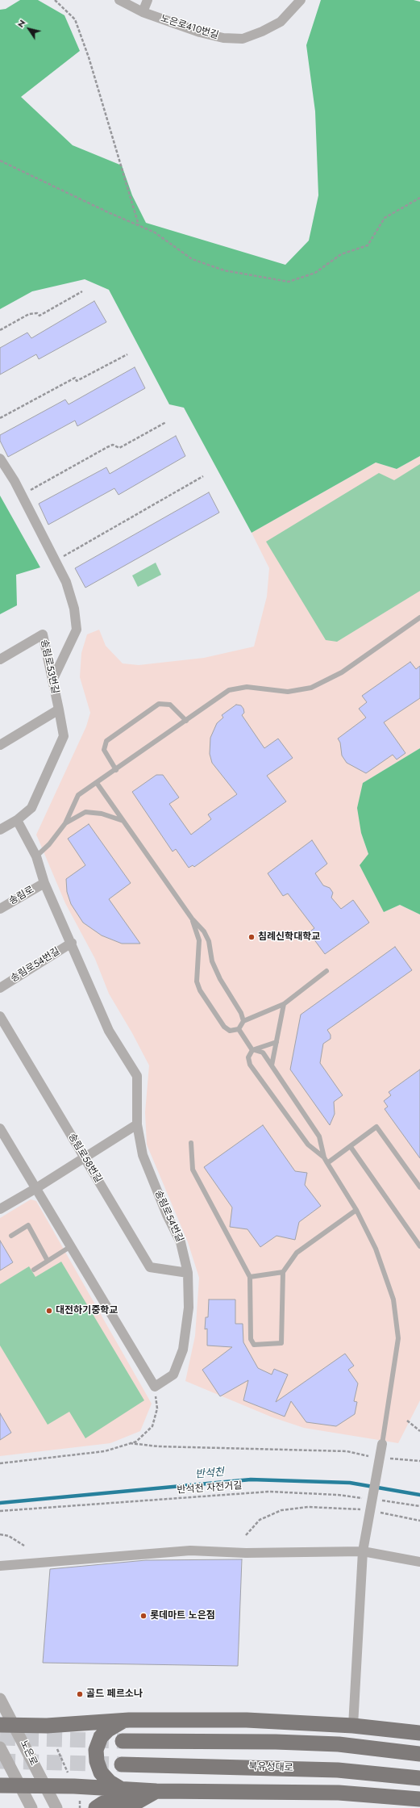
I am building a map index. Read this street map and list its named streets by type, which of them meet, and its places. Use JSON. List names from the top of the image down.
{
  "streets": {
    "main road": ["북유성대로"],
    "street": [
      "노은로410번길",
      "송림로53번길",
      "송림로",
      "송림로54번길",
      "송림로58번길",
      "노은로"
    ],
    "path": ["반석천 자전거길"]
  },
  "crossings": [
    ["송림로", "송림로54번길"],
    ["송림로54번길", "송림로58번길"]
  ],
  "water": ["반석천"],
  "places": [
    "침례신학대학교",
    "대전하기중학교",
    "롯데마트 노은점",
    "골드 페르소나"
  ],
  "north": "top left"
}
